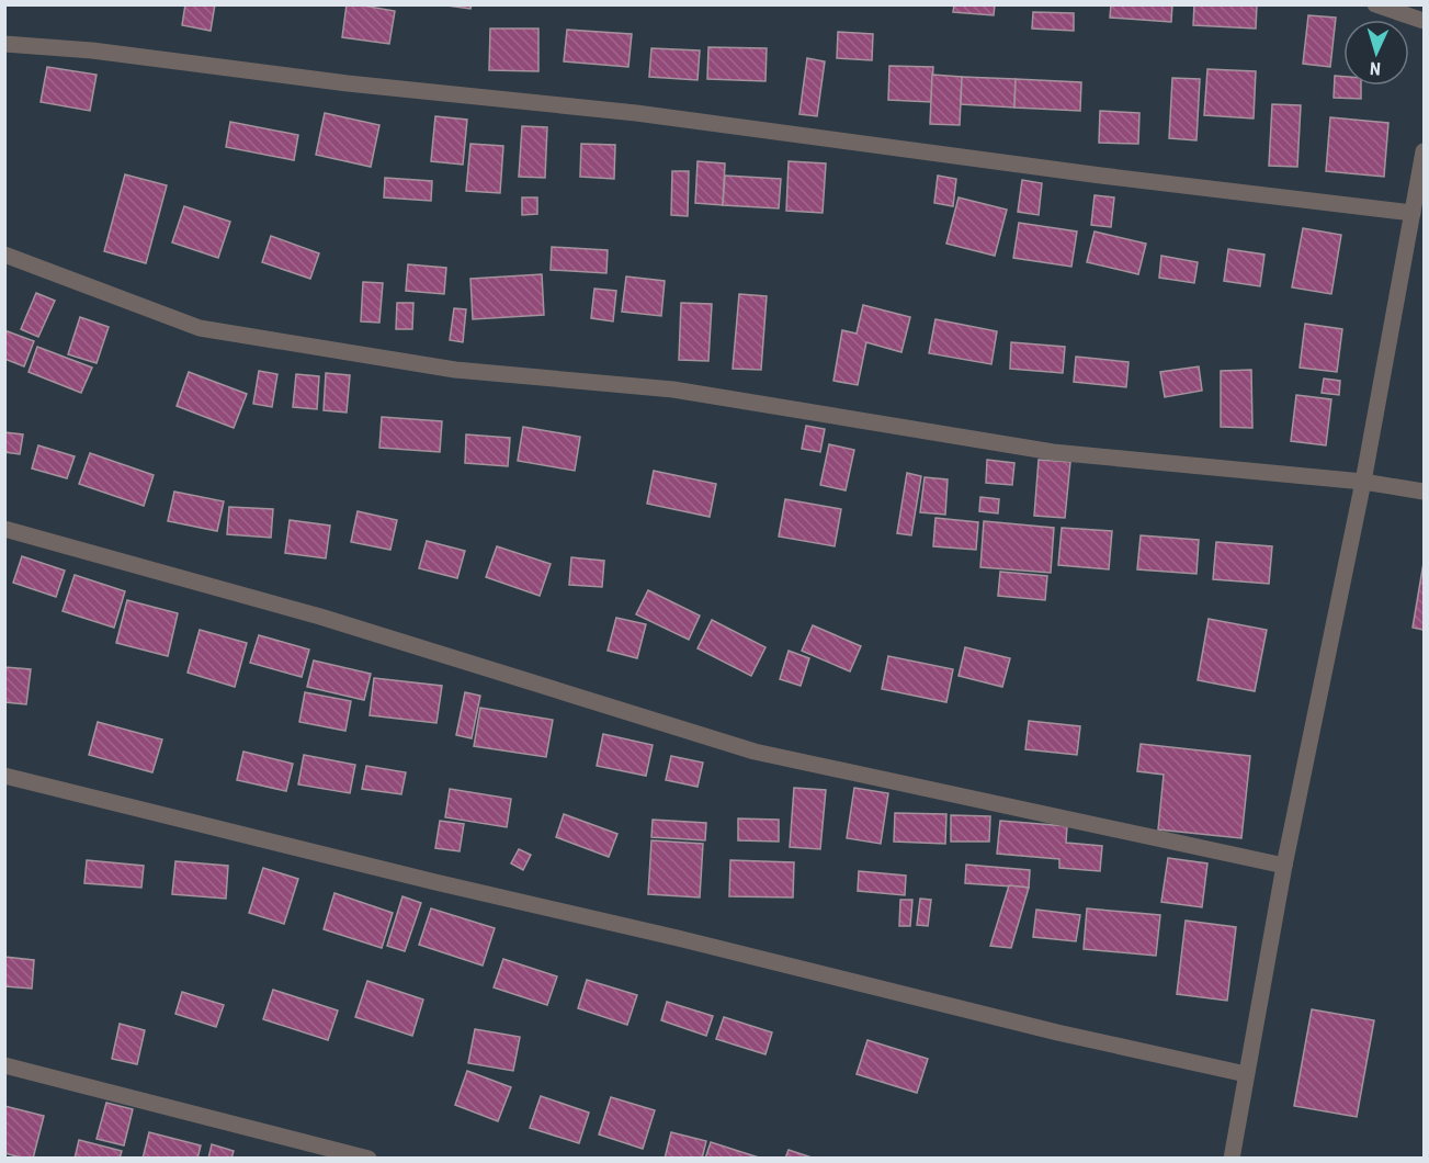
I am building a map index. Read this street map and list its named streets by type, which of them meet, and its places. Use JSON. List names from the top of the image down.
{
  "north": "bottom"
}
